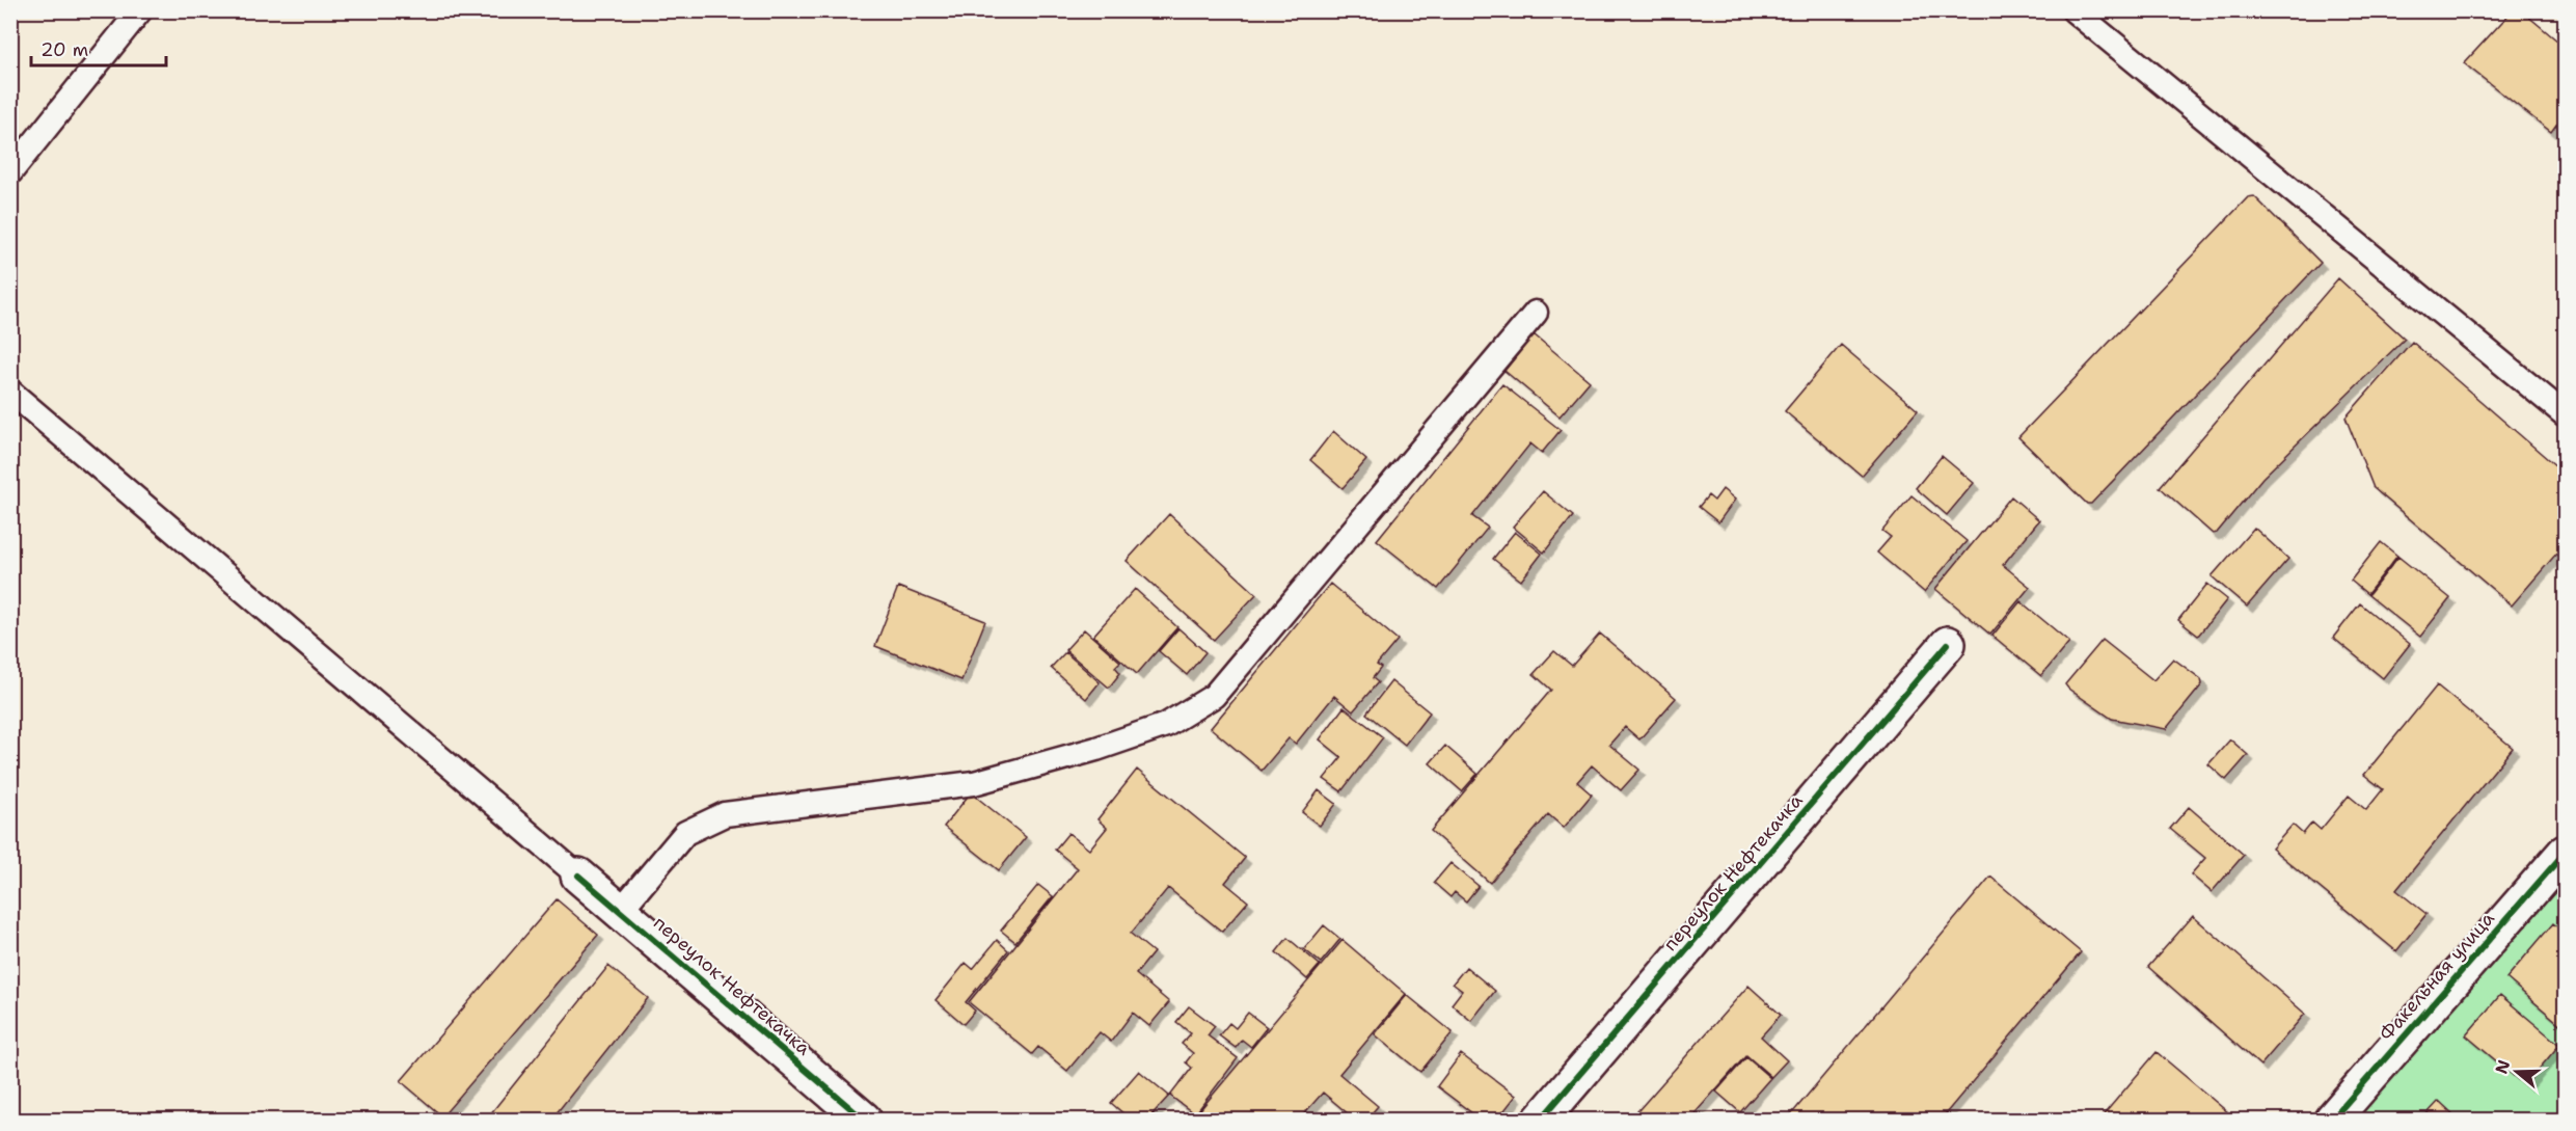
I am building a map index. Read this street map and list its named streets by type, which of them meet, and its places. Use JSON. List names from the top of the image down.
{
  "streets": {
    "street": ["переулок Нефтекачка", "Факельная улица"]
  },
  "scale_bar": "20 m",
  "north": "left"
}
